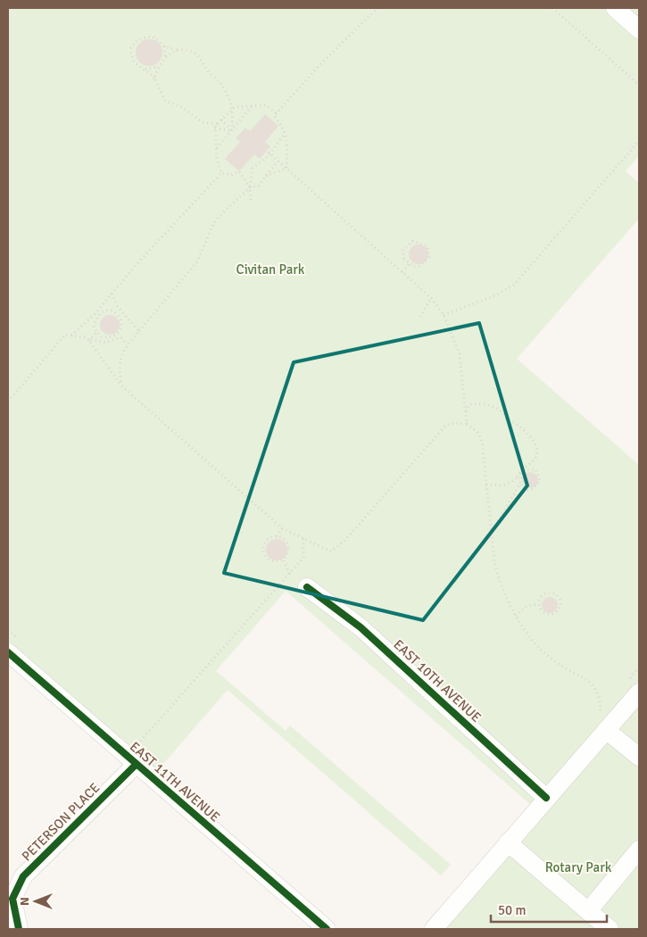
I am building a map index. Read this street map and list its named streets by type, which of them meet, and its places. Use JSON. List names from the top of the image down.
{
  "streets": {
    "street": ["EAST 10TH AVENUE", "EAST 11TH AVENUE", "PETERSON PLACE"]
  },
  "crossings": [
    ["EAST 11TH AVENUE", "PETERSON PLACE"]
  ],
  "parks": ["Civitan Park", "Rotary Park"],
  "scale_bar": "50 m",
  "north": "left"
}
